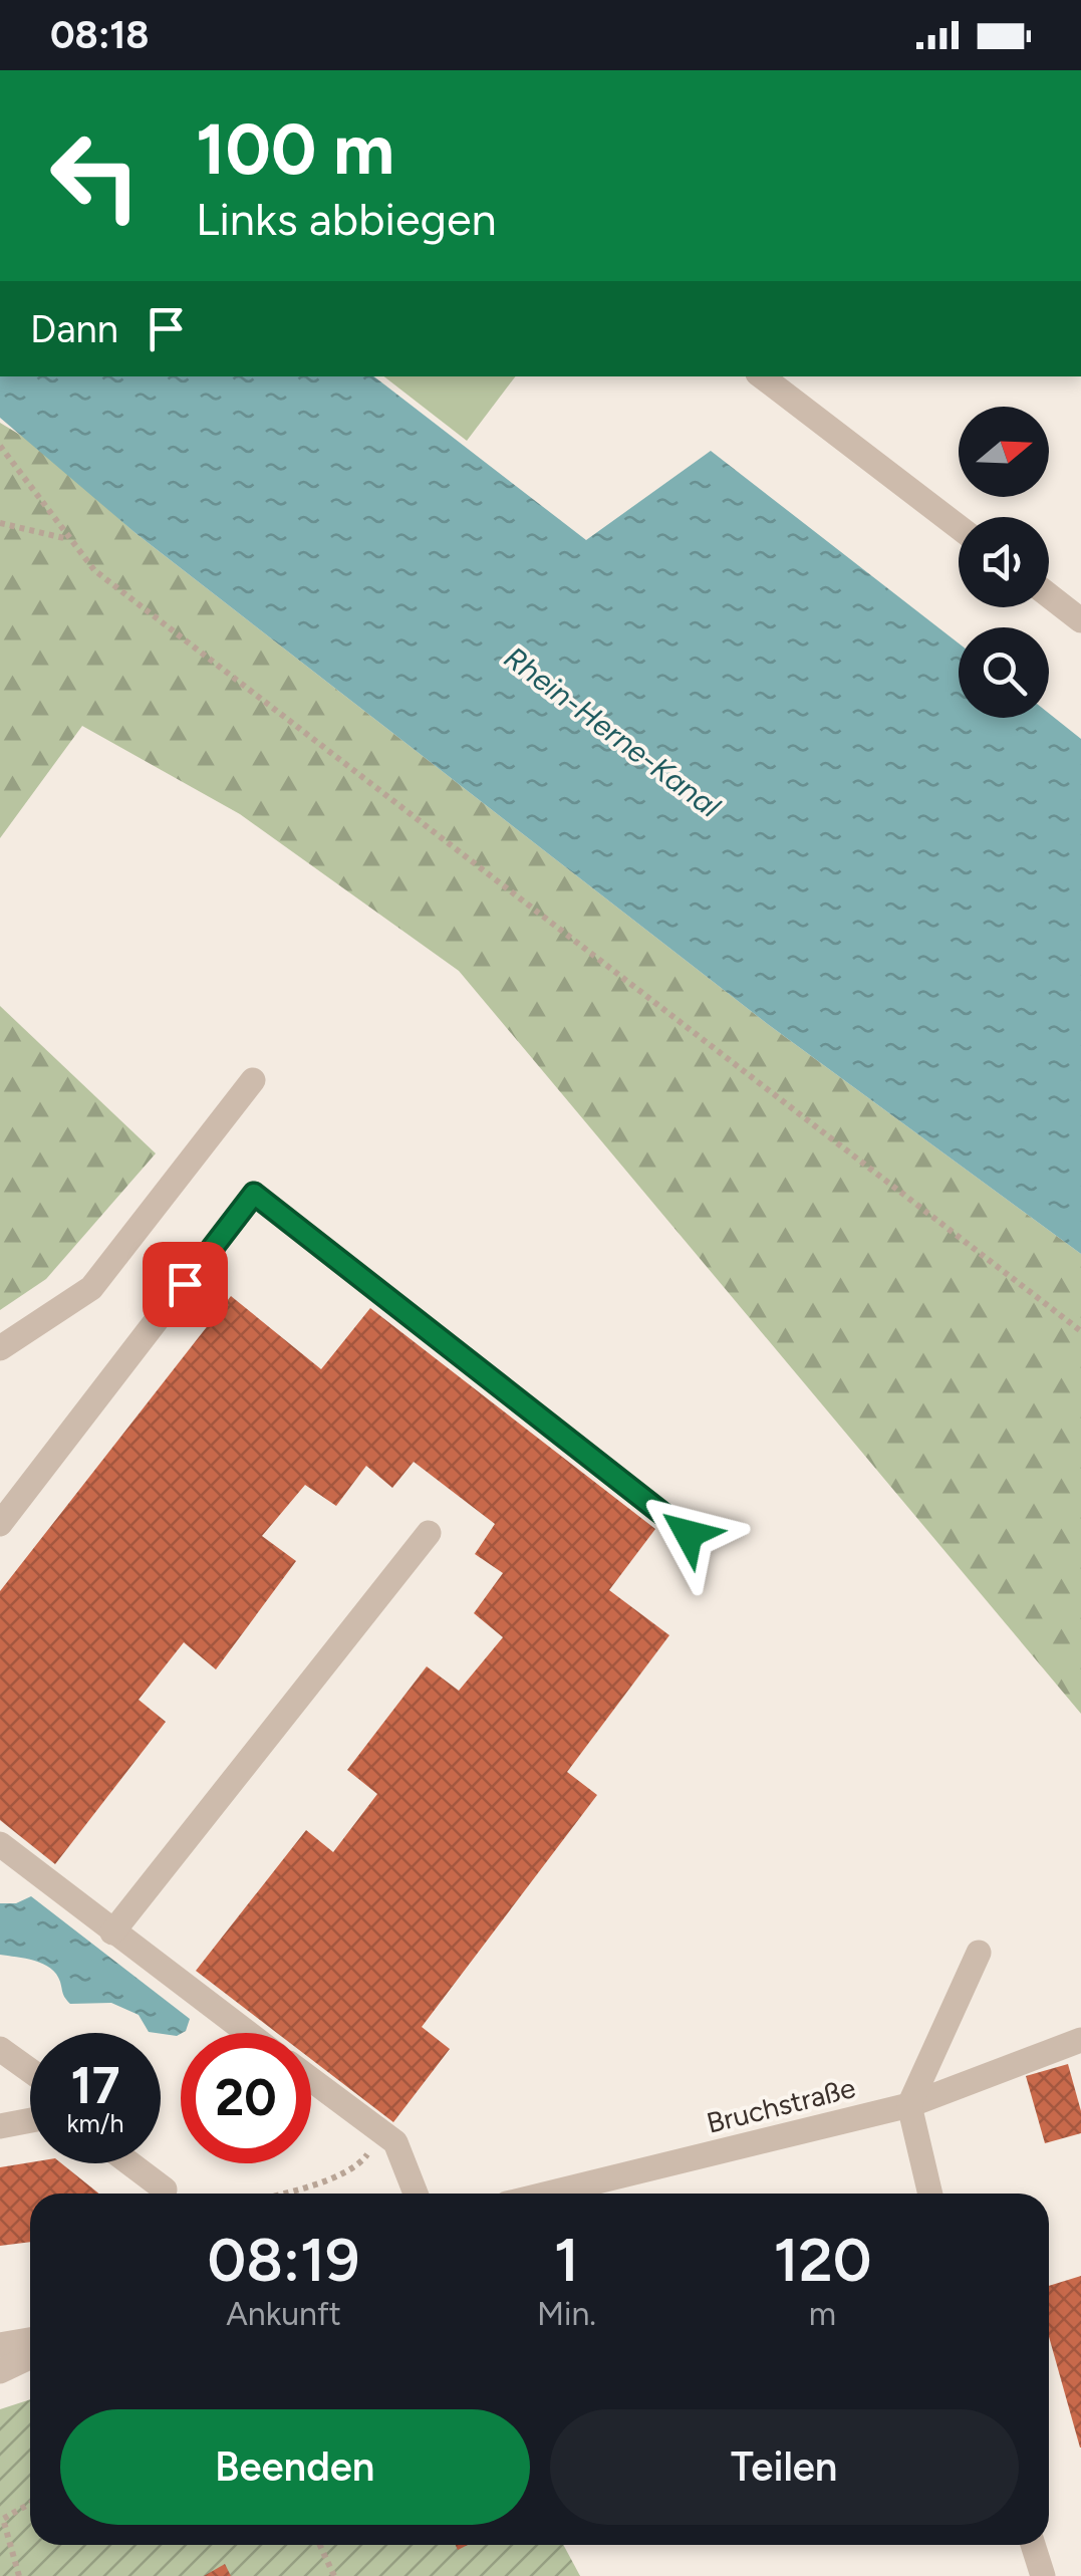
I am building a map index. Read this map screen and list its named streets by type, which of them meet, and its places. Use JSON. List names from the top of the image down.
{
  "streets": {
    "street": ["Bruchstraße"]
  },
  "water": ["Rhein-Herne-Kanal"],
  "north": "right",
  "page": {
    "status": "08:18",
    "turn": ["100 m", "Links abbiegen"],
    "then": "Dann",
    "speed": "17 km/h",
    "limit": "20",
    "eta": [
      "08:19",
      "Ankunft",
      "1",
      "Min.",
      "120",
      "m"
    ],
    "buttons": ["Beenden", "Teilen"]
  }
}
